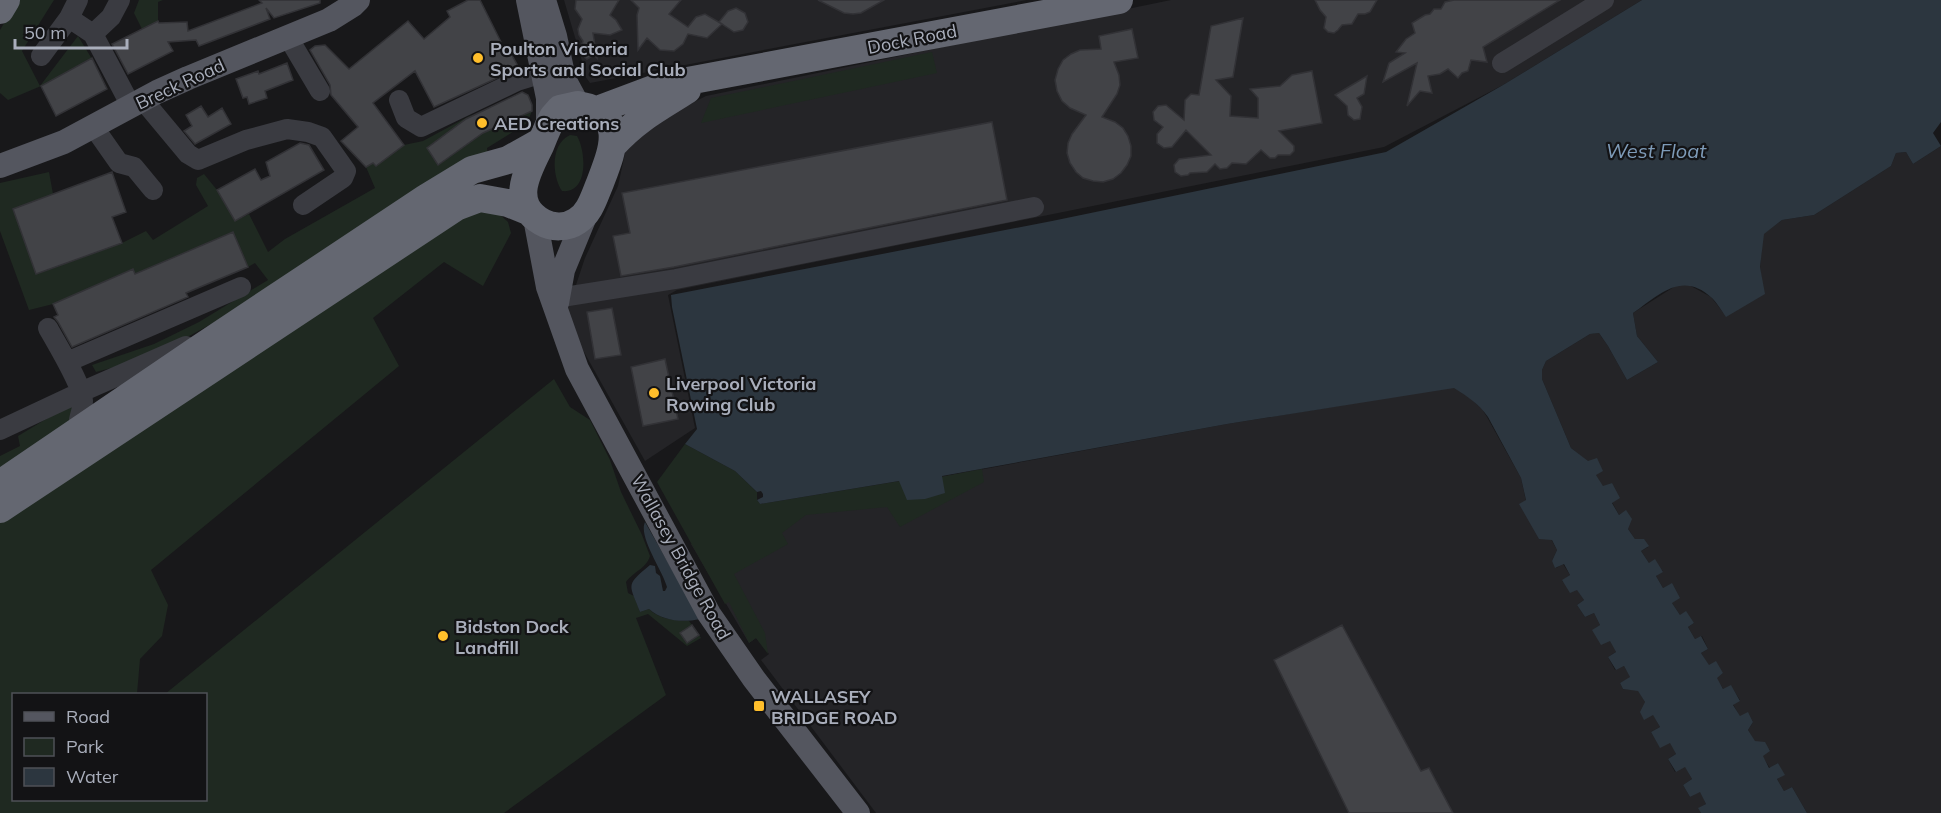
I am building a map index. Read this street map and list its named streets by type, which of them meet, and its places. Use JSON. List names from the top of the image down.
{
  "streets": {
    "highway": ["Dock Road"],
    "main road": ["Breck Road", "Wallasey Bridge Road"]
  },
  "crossings": [
    ["Dock Road", "Wallasey Bridge Road"]
  ],
  "water": ["West Float"],
  "places": {
    "other": [
      "Poulton Victoria Sports and Social Club",
      "AED Creations",
      "Liverpool Victoria Rowing Club",
      "Bidston Dock Landfill"
    ],
    "transit": ["WALLASEY BRIDGE ROAD"]
  },
  "legend": ["Road", "Park", "Water"],
  "scale_bar": "50 m"
}
